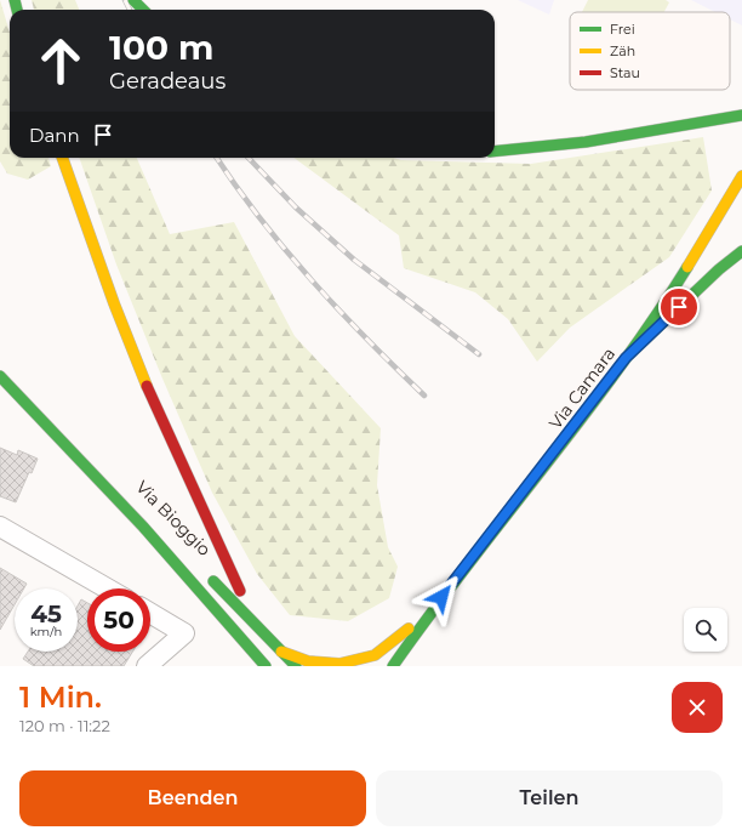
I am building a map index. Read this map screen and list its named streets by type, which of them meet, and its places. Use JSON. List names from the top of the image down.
{
  "streets": {
    "main road": ["Via Camara", "Via Bioggio"]
  },
  "legend": ["Frei", "Zäh", "Stau"],
  "page": {
    "turn": ["100 m", "Geradeaus"],
    "then": "Dann",
    "speed": "45 km/h",
    "limit": "50",
    "heading": ["1 Min.", "120 m · 11:22"],
    "buttons": ["Beenden", "Teilen"]
  }
}
